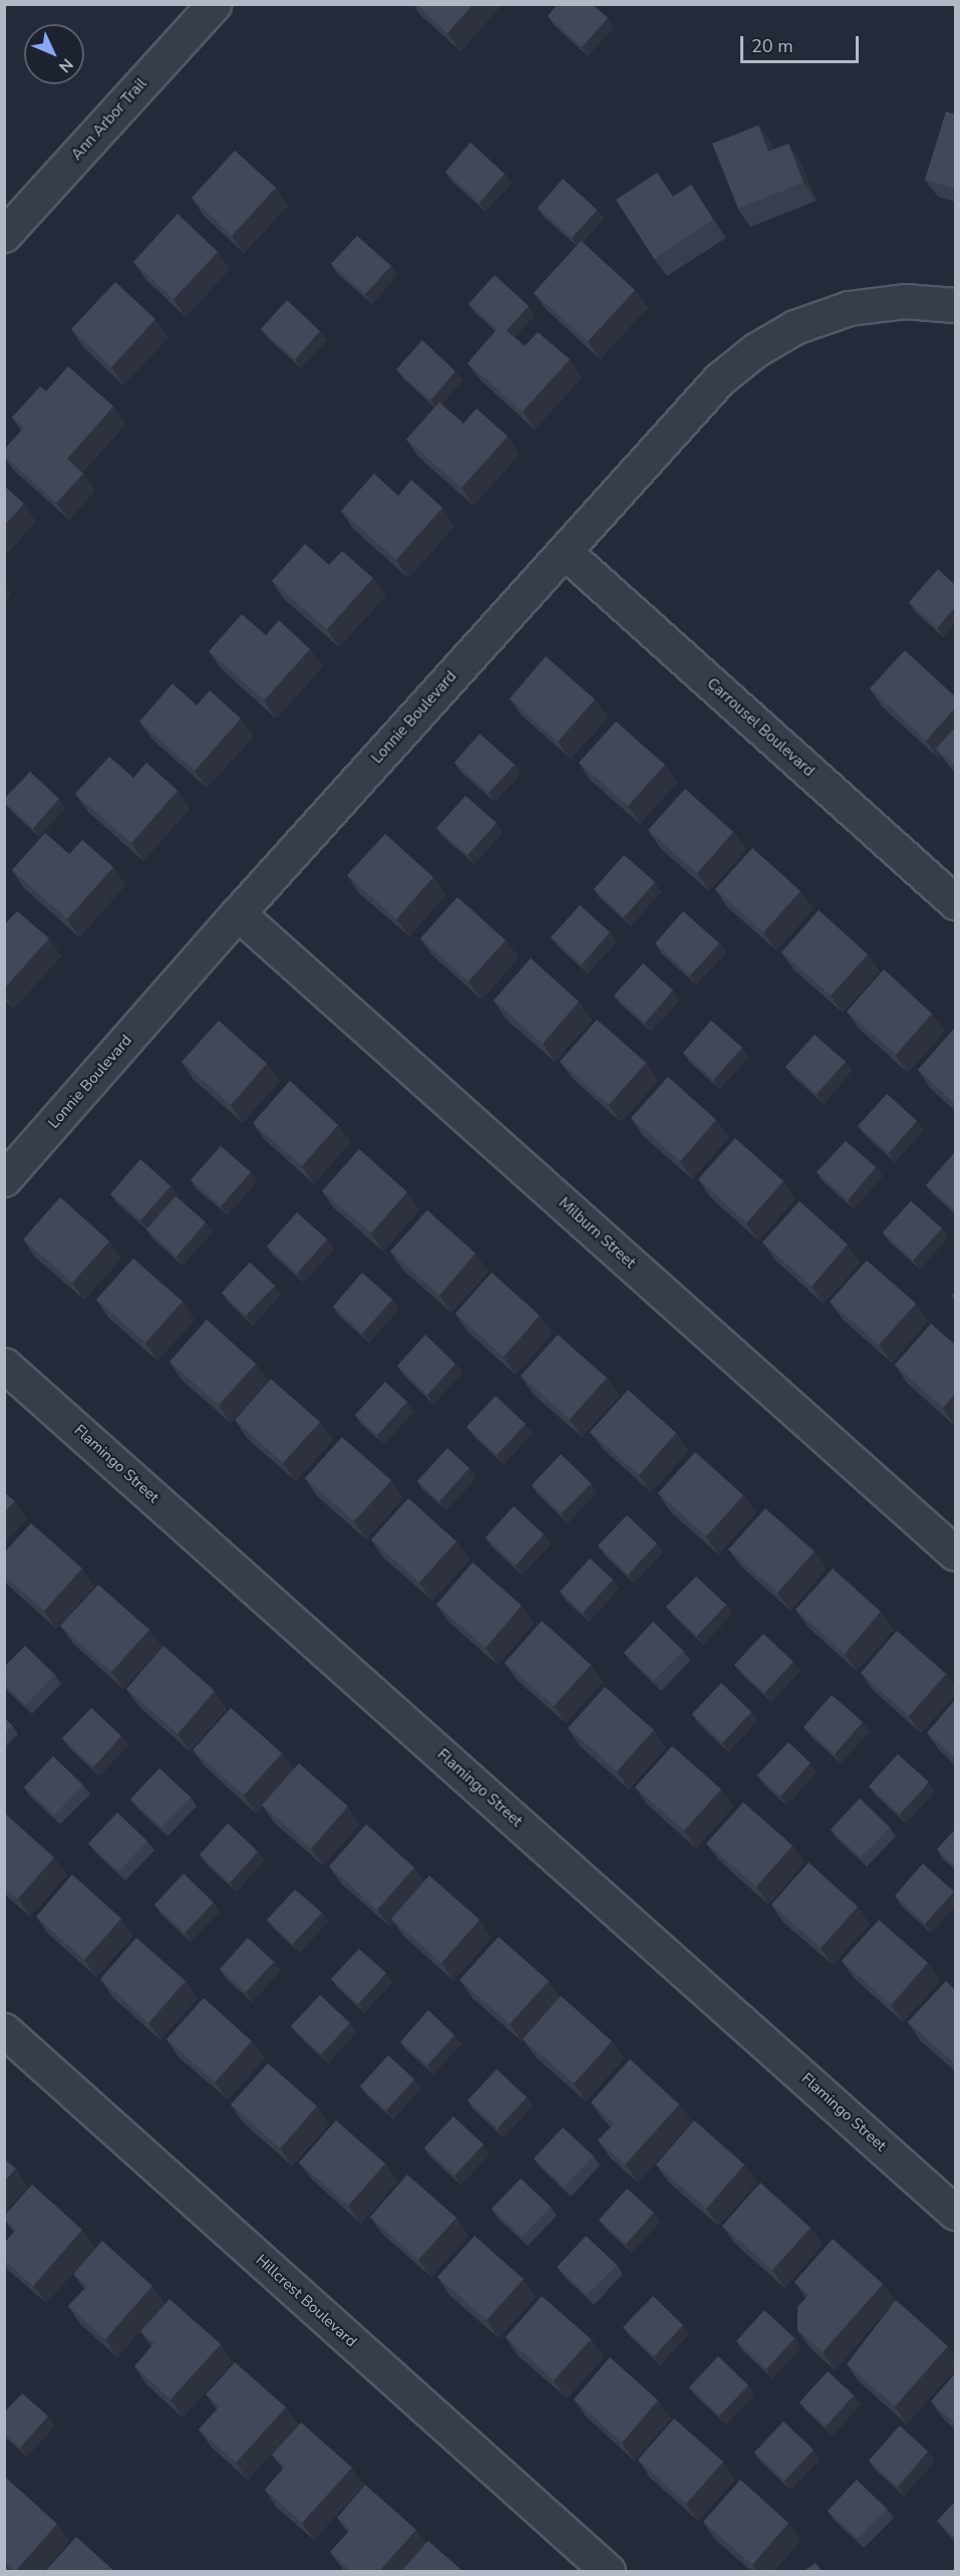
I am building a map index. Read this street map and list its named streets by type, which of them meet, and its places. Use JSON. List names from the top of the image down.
{
  "streets": {
    "street": [
      "Ann Arbor Trail",
      "Lonnie Boulevard",
      "Carrousel Boulevard",
      "Milburn Street",
      "Flamingo Street",
      "Hillcrest Boulevard"
    ]
  },
  "crossings": [
    ["Lonnie Boulevard", "Carrousel Boulevard"],
    ["Lonnie Boulevard", "Milburn Street"]
  ],
  "scale_bar": "20 m",
  "north": "bottom right"
}
